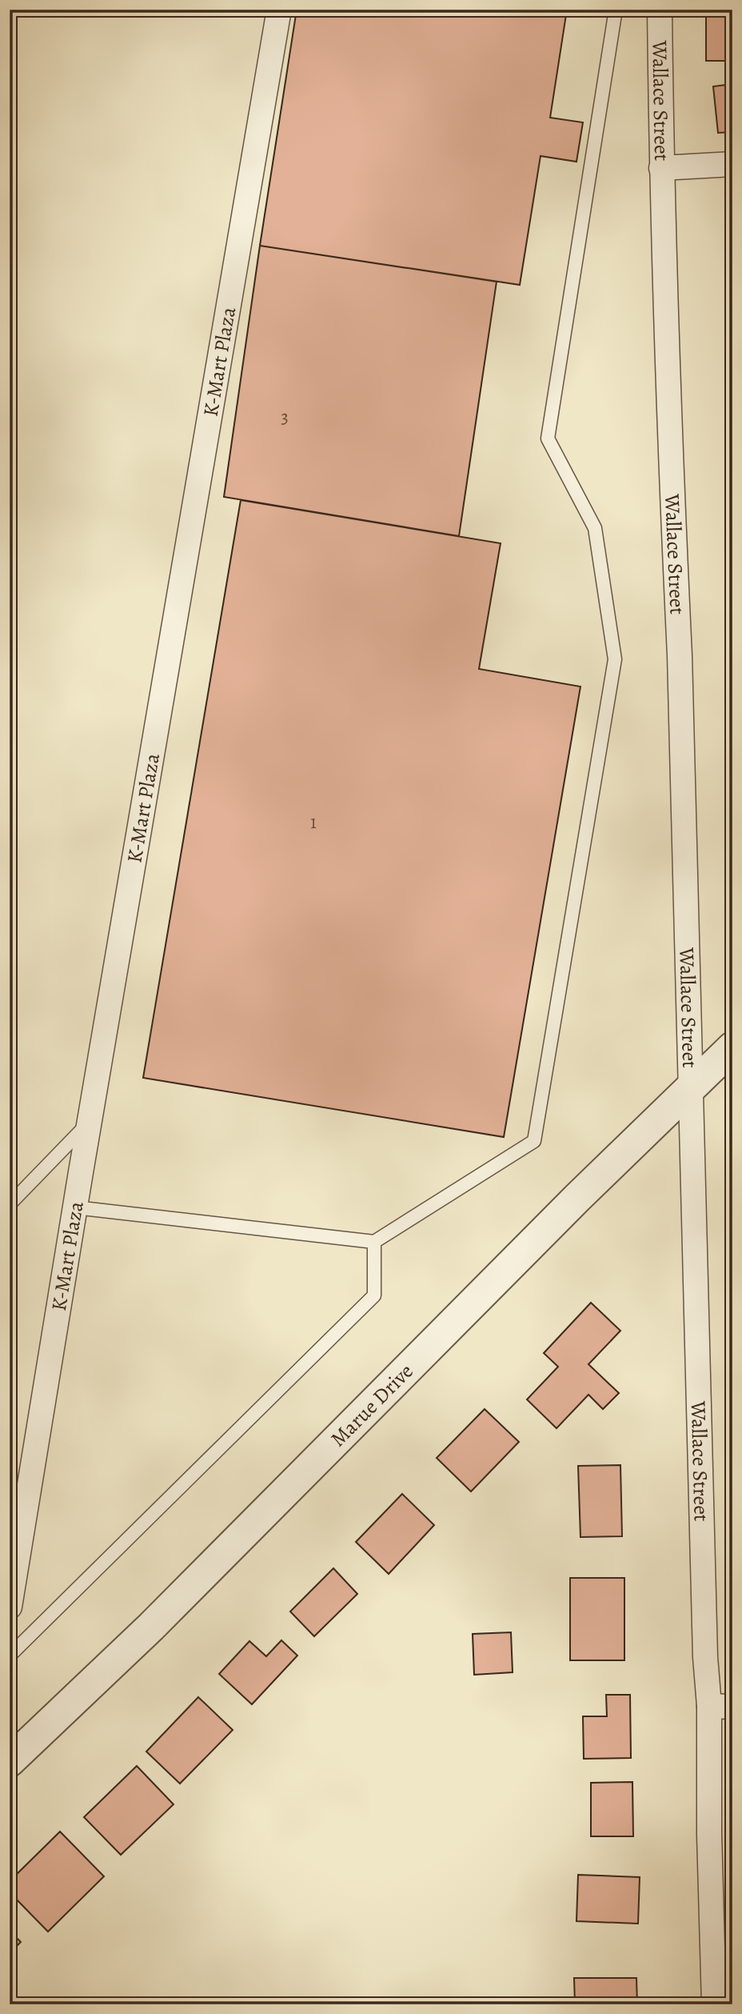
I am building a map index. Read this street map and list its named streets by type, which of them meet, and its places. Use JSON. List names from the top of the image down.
{
  "streets": {
    "street": ["Wallace Street", "K-Mart Plaza", "Marue Drive"]
  },
  "crossings": [
    ["Wallace Street", "Marue Drive"]
  ],
  "house_numbers": ["3", "1"]
}
